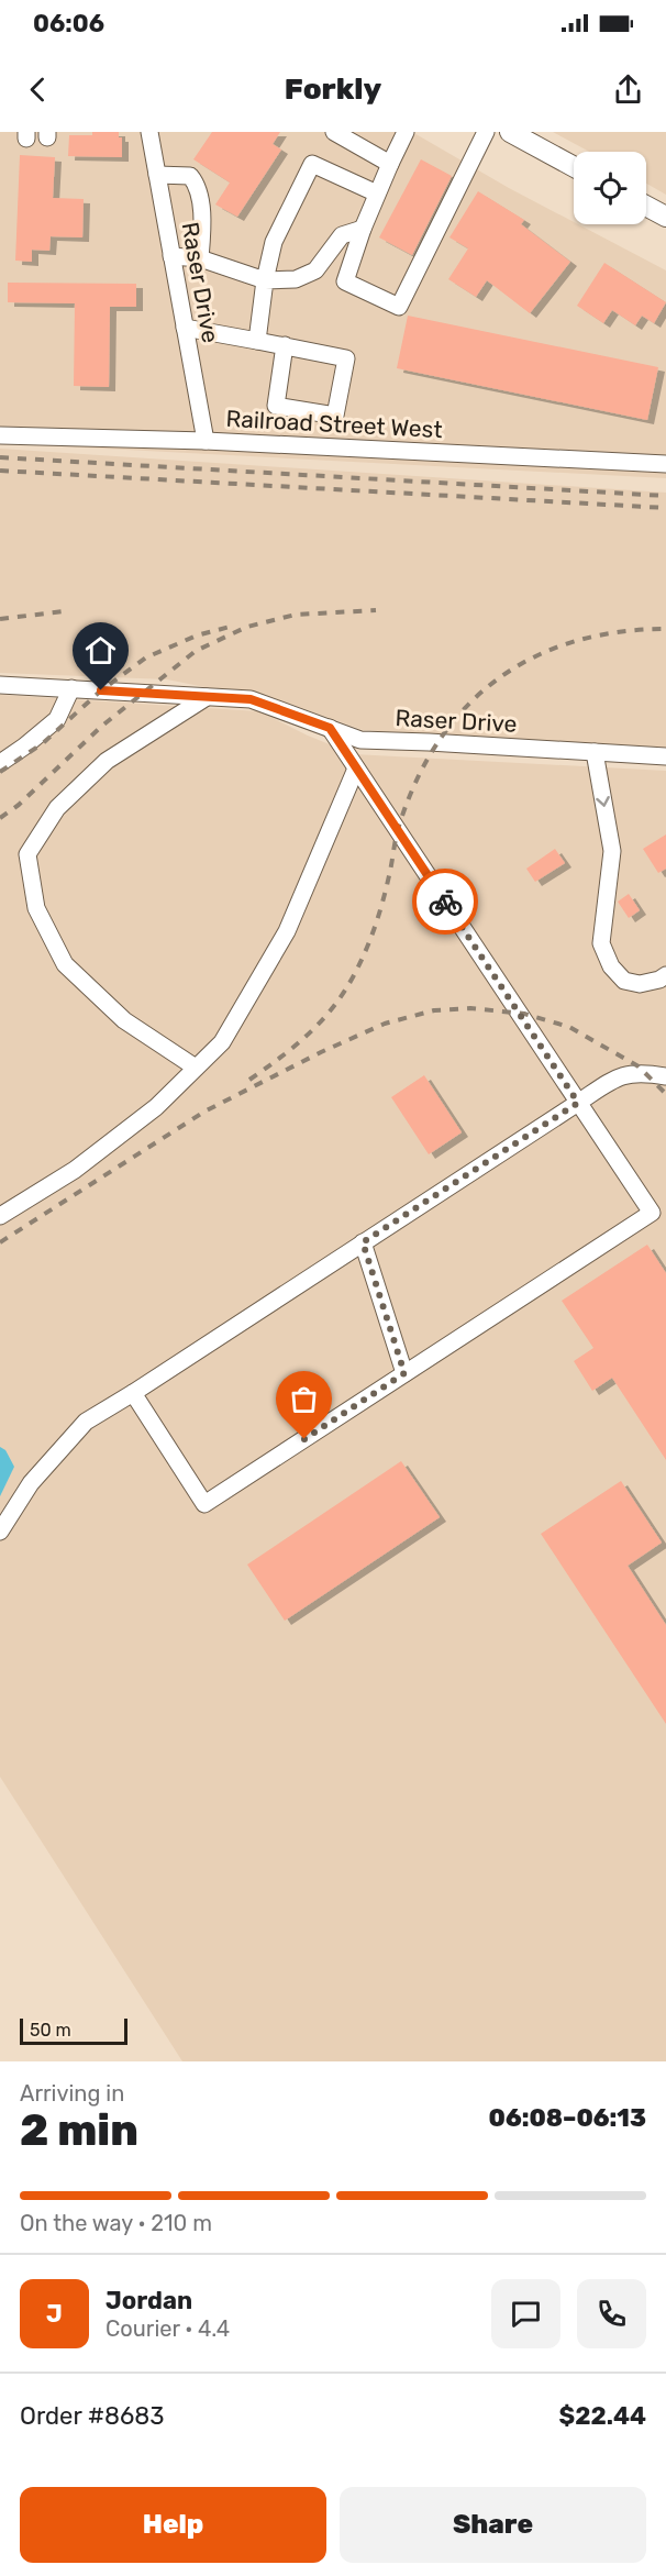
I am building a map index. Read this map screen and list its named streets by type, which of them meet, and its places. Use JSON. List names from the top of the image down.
{
  "streets": {
    "street": ["Raser Drive", "Railroad Street West"]
  },
  "crossings": [
    ["Raser Drive", "Railroad Street West"]
  ],
  "scale_bar": "50 m",
  "page": {
    "status": "06:06",
    "header": "Forkly",
    "scale": "50 m",
    "heading": ["2 min", "Arriving in", "06:08–06:13"],
    "panel": [
      "Jordan",
      "Courier · 4.4",
      "Order #8683",
      "$22.44"
    ],
    "bar": "On the way · 210 m",
    "round": "J",
    "buttons": ["Help", "Share"]
  }
}
